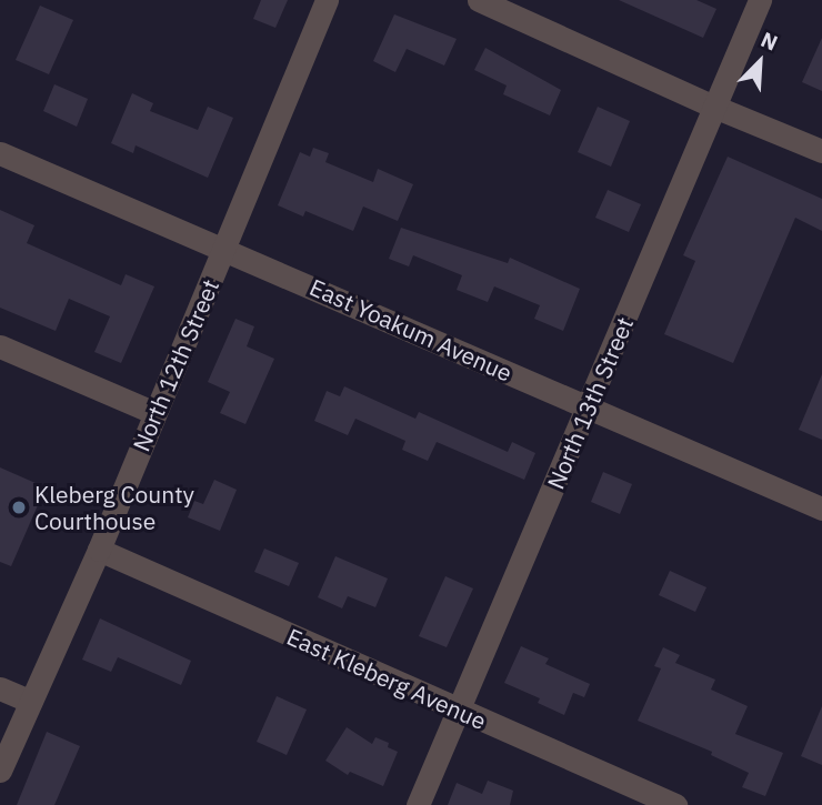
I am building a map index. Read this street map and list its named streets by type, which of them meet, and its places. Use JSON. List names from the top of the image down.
{
  "streets": {
    "street": [
      "East Yoakum Avenue",
      "North 12th Street",
      "North 13th Street",
      "East Kleberg Avenue"
    ]
  },
  "crossings": [
    ["East Yoakum Avenue", "North 12th Street"],
    ["East Yoakum Avenue", "North 13th Street"],
    ["North 12th Street", "East Kleberg Avenue"],
    ["North 13th Street", "East Kleberg Avenue"]
  ],
  "places": ["Kleberg County Courthouse"],
  "north": "top right"
}
